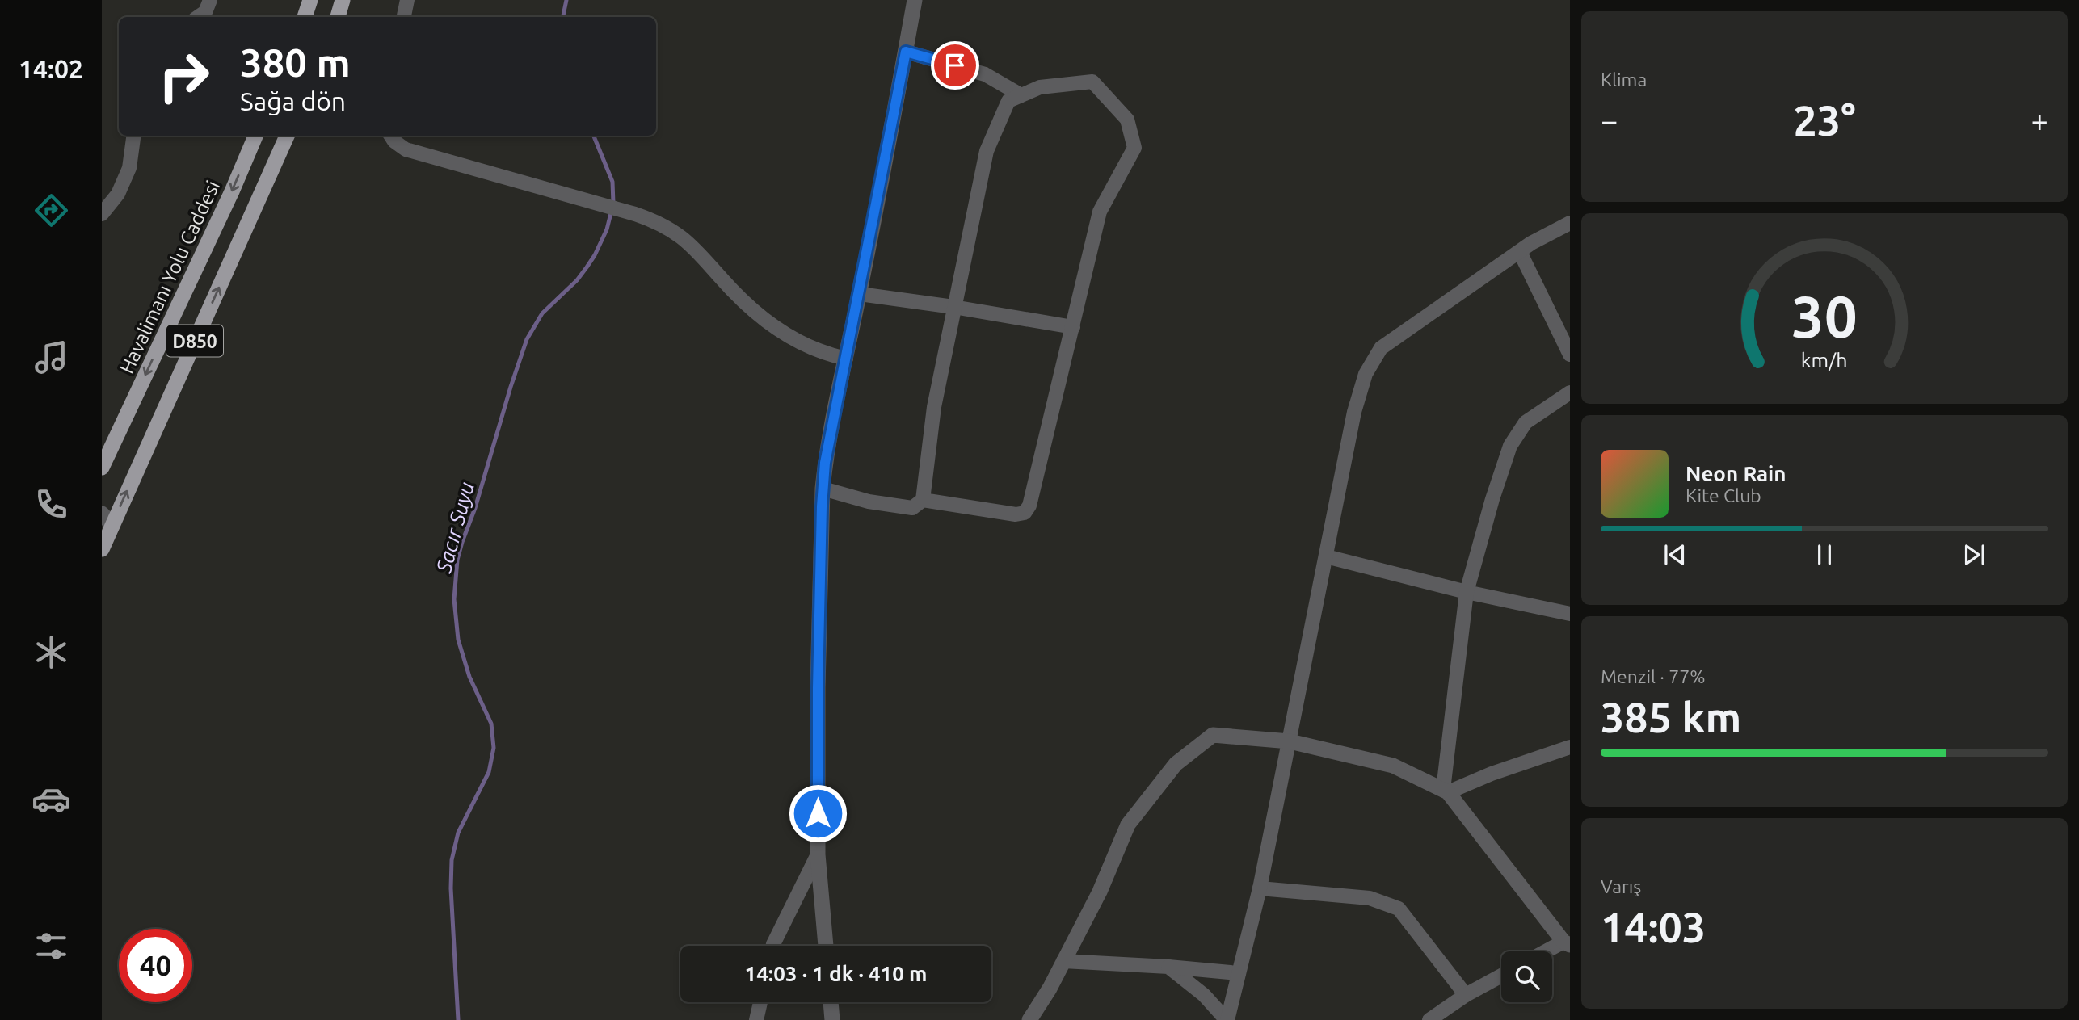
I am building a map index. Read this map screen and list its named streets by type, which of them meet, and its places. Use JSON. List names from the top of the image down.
{
  "streets": {
    "highway": ["Havalimanı Yolu Caddesi", "D850"]
  },
  "water": ["Sacır Suyu"],
  "page": {
    "tabs": "14:02",
    "tile": [
      "Klima",
      ["Menzil · 77%", "385 km"],
      ["Varış", "14:03"]
    ],
    "turn": ["380 m", "Sağa dön"],
    "heat": ["−", "23°", "+"],
    "song": ["Neon Rain", "Kite Club"],
    "limit": "40",
    "trip": "14:03 · 1 dk · 410 m",
    "gauge": ["30", "km/h"]
  }
}
